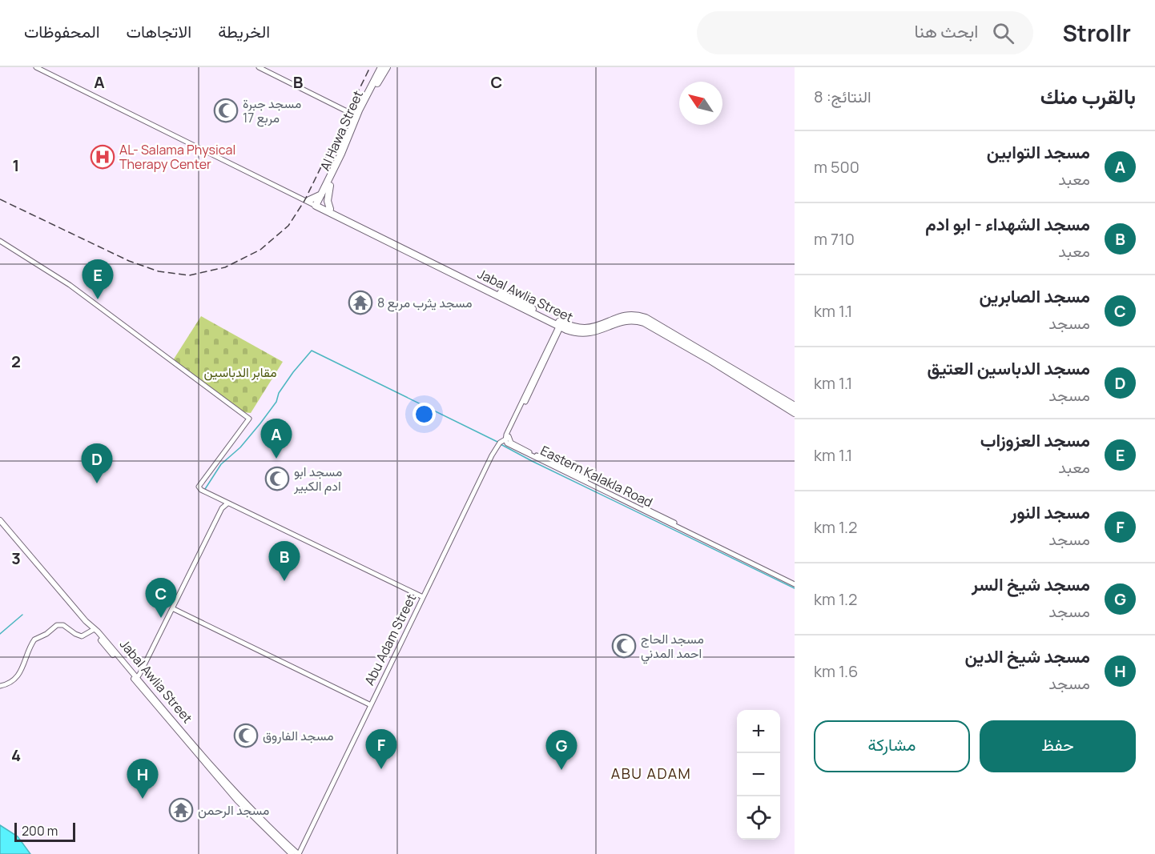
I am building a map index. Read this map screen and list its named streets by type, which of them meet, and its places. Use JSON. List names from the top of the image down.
{
  "streets": {
    "highway": ["Al Hawa Street", "Jabal Awlia Street"],
    "street": ["Eastern Kalakla Road", "Abu Adam Street"]
  },
  "crossings": [
    ["Al Hawa Street", "Jabal Awlia Street"],
    ["Jabal Awlia Street", "Abu Adam Street"],
    ["Eastern Kalakla Road", "Abu Adam Street"]
  ],
  "districts": ["ABU ADAM"],
  "parks": ["مقابر الدباسين"],
  "places": {
    "mosque": [
      "مسجد جبرة مربع 17",
      "مسجد ابو ادم الكبير",
      "مسجد الحاج احمد المدني",
      "مسجد الفاروق"
    ],
    "hospital": ["AL- Salama Physical Therapy Center"],
    "temple": ["مسجد يثرب مربع 8", "مسجد الرحمن"]
  },
  "scale_bar": "200 m",
  "north": "top left",
  "page": {
    "header": "Strollr",
    "search": "ابحث هنا",
    "nav": ["الخريطة", "الاتجاهات", "المحفوظات"],
    "heading": ["بالقرب منك", "النتائج: 8"],
    "list": [
      {
        "mark": "A",
        "name": "مسجد التوابين",
        "note": "معبد",
        "value": "500 m"
      },
      {
        "mark": "B",
        "name": "مسجد الشهداء - ابو ادم",
        "note": "معبد",
        "value": "710 m"
      },
      {
        "mark": "C",
        "name": "مسجد الصابرين",
        "note": "مسجد",
        "value": "1.1 km"
      },
      {
        "mark": "D",
        "name": "مسجد الدباسين العتيق",
        "note": "مسجد",
        "value": "1.1 km"
      },
      {
        "mark": "E",
        "name": "مسجد العزوزاب",
        "note": "معبد",
        "value": "1.1 km"
      },
      {
        "mark": "F",
        "name": "مسجد النور",
        "note": "مسجد",
        "value": "1.2 km"
      },
      {
        "mark": "G",
        "name": "مسجد شيخ السر",
        "note": "مسجد",
        "value": "1.2 km"
      },
      {
        "mark": "H",
        "name": "مسجد شيخ الدين",
        "note": "مسجد",
        "value": "1.6 km"
      }
    ],
    "pins": [
      "E",
      "A",
      "D",
      "B",
      "C",
      "F",
      "G",
      "H"
    ],
    "buttons": ["حفظ", "مشاركة"],
    "map_buttons": ["+", "−"],
    "scale": "200 m"
  },
  "grid": {
    "columns": ["A", "B", "C"],
    "rows": [
      "1",
      "2",
      "3",
      "4"
    ]
  }
}
